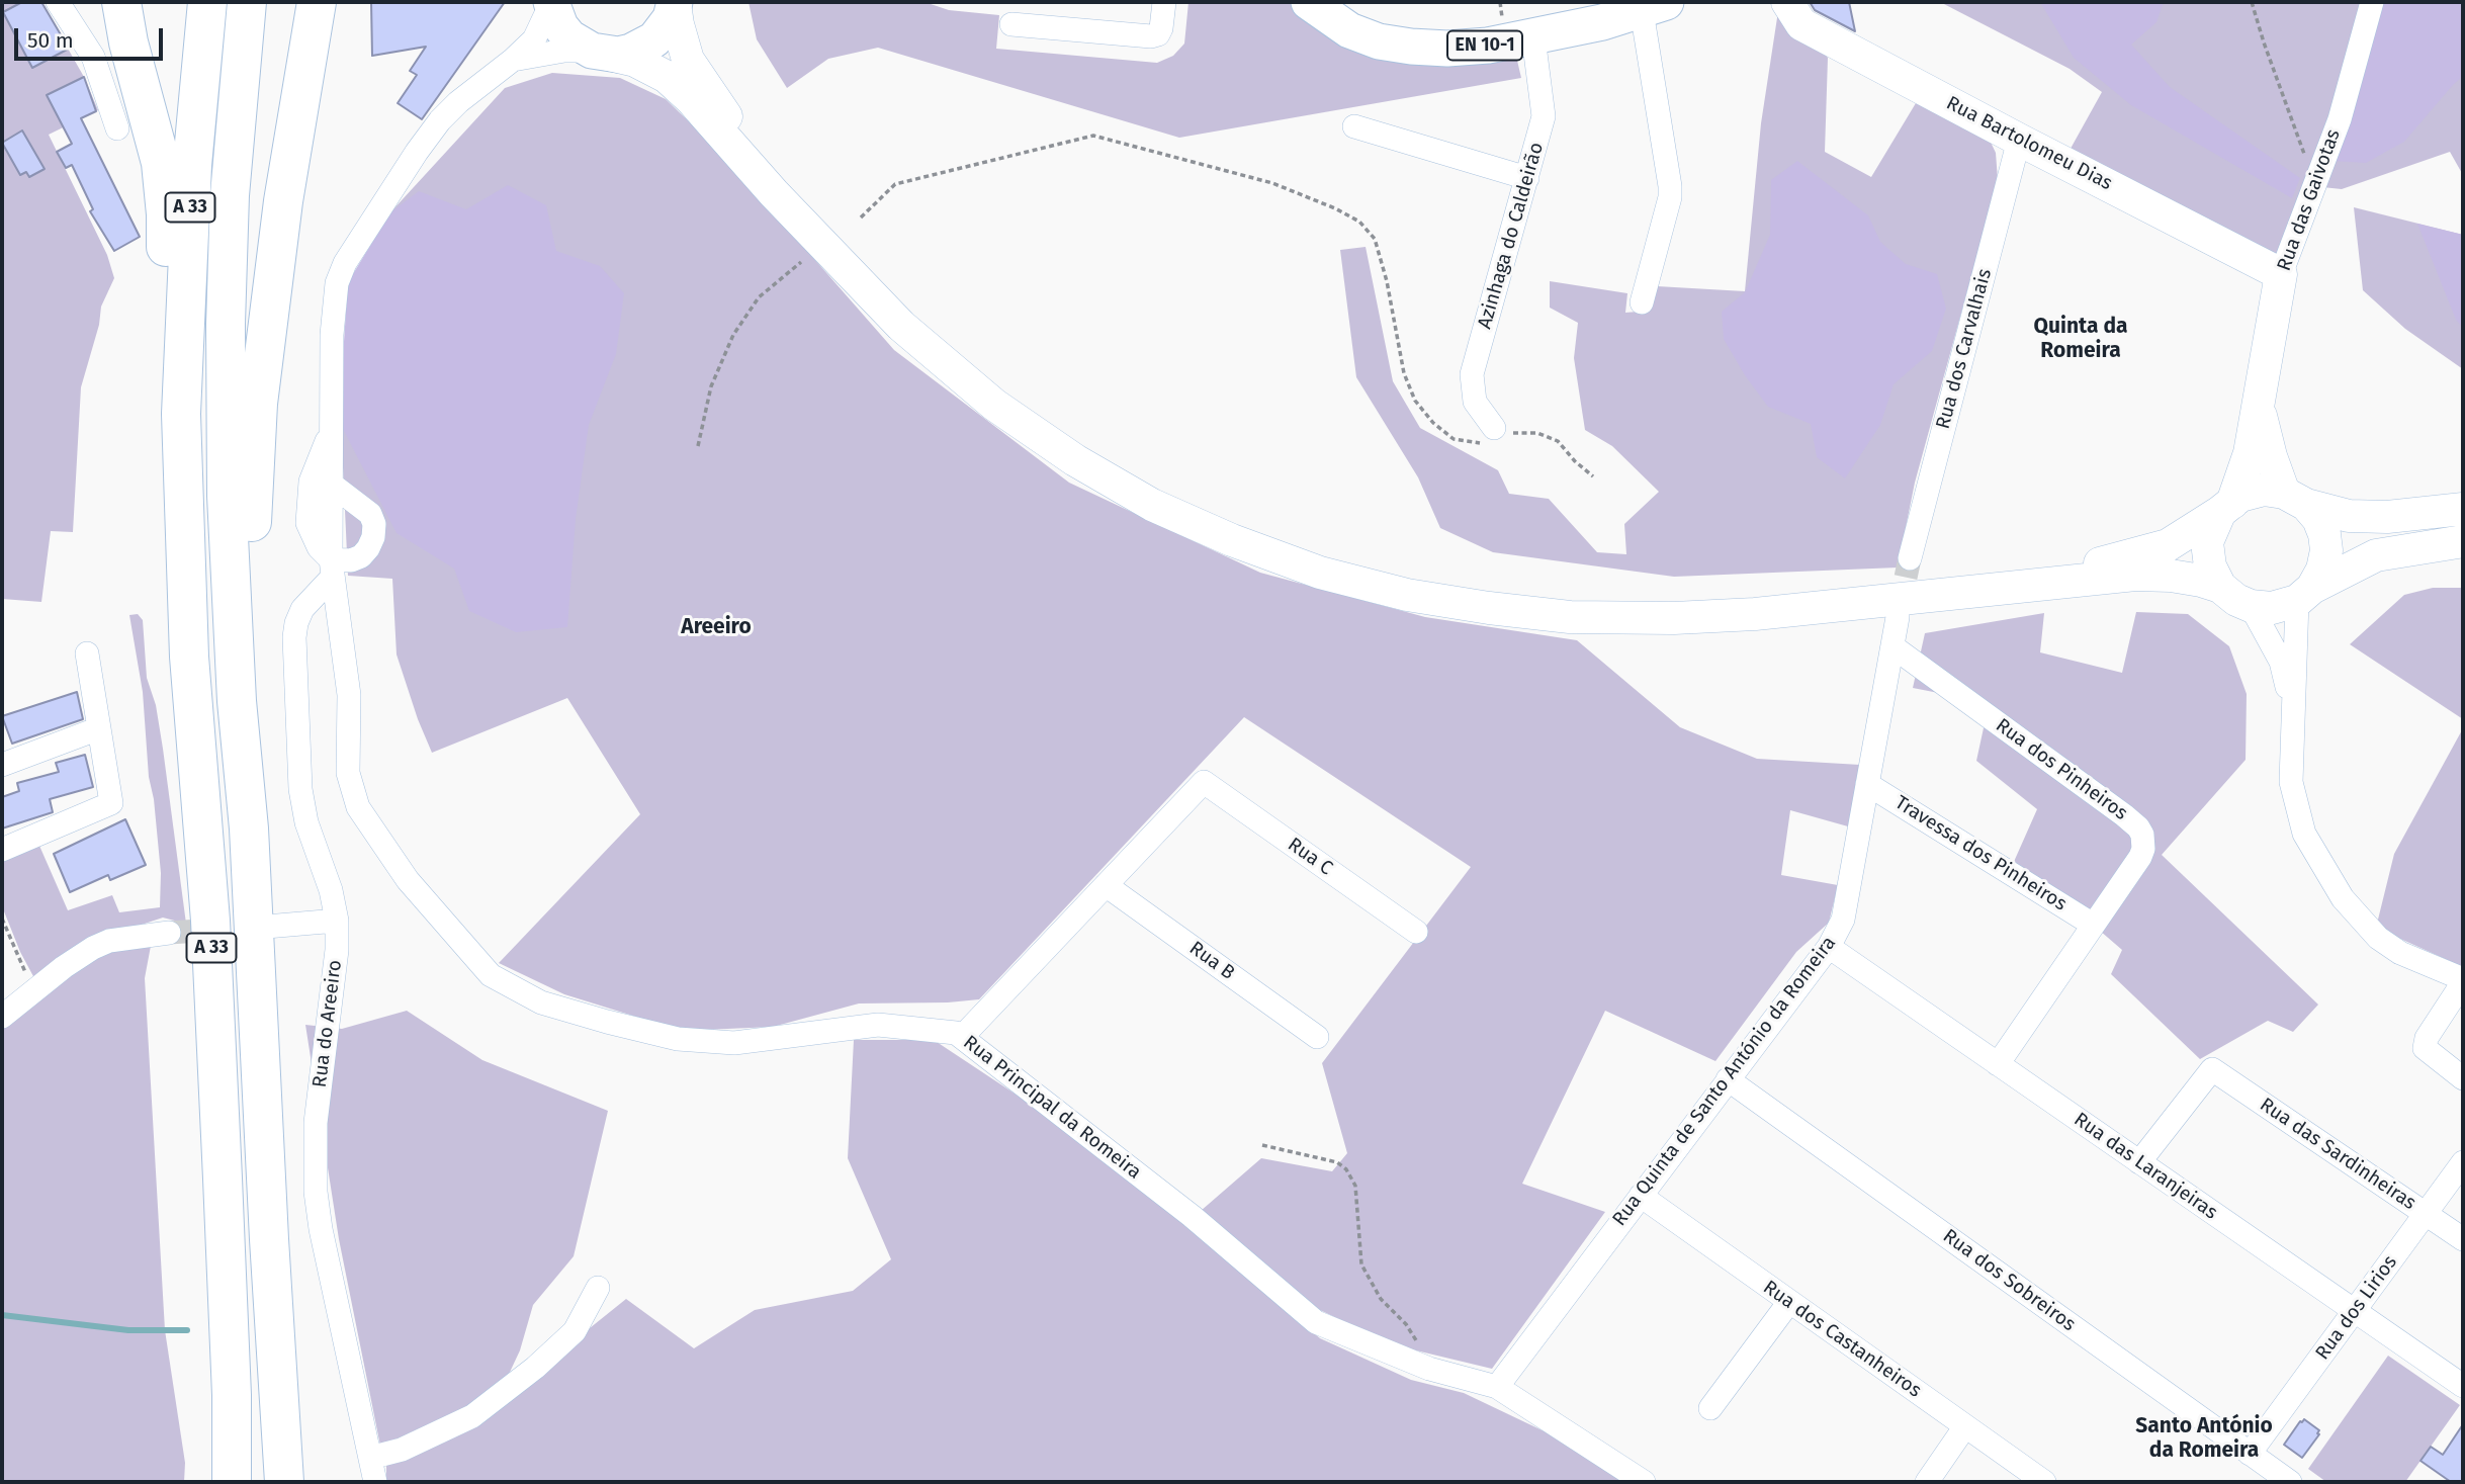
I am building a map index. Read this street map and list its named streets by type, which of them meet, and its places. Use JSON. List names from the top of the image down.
{
  "streets": {
    "highway": ["A 33"],
    "main road": ["EN 10-1", "Rua Bartolomeu Dias", "Rua das Gaivotas"],
    "street": [
      "Azinhaga do Caldeirão",
      "Rua dos Carvalhais",
      "Rua dos Pinheiros",
      "Travessa dos Pinheiros",
      "Rua C",
      "Rua B",
      "Rua do Areeiro",
      "Rua Quinta de Santo António da Romeira",
      "Rua Principal da Romeira",
      "Rua das Sardinheiras",
      "Rua das Laranjeiras",
      "Rua dos Sobreiros",
      "Rua dos Lirios",
      "Rua dos Castanheiros"
    ]
  },
  "crossings": [
    ["EN 10-1", "Azinhaga do Caldeirão"],
    ["Rua Bartolomeu Dias", "Rua das Gaivotas"],
    ["Rua Bartolomeu Dias", "Rua dos Carvalhais"],
    ["Rua dos Pinheiros", "Travessa dos Pinheiros"],
    ["Rua dos Pinheiros", "Rua Quinta de Santo António da Romeira"],
    ["Rua dos Pinheiros", "Rua das Laranjeiras"],
    ["Travessa dos Pinheiros", "Rua Quinta de Santo António da Romeira"],
    ["Rua C", "Rua B"],
    ["Rua do Areeiro", "Rua Principal da Romeira"],
    ["Rua Quinta de Santo António da Romeira", "Rua Principal da Romeira"],
    ["Rua Quinta de Santo António da Romeira", "Rua das Laranjeiras"],
    ["Rua Quinta de Santo António da Romeira", "Rua dos Sobreiros"],
    ["Rua Quinta de Santo António da Romeira", "Rua dos Castanheiros"],
    ["Rua das Sardinheiras", "Rua das Laranjeiras"],
    ["Rua das Sardinheiras", "Rua dos Lirios"],
    ["Rua das Laranjeiras", "Rua dos Lirios"],
    ["Rua dos Sobreiros", "Rua dos Lirios"]
  ],
  "districts": ["Quinta da Romeira", "Areeiro", "Santo António da Romeira"],
  "scale_bar": "50 m"
}
